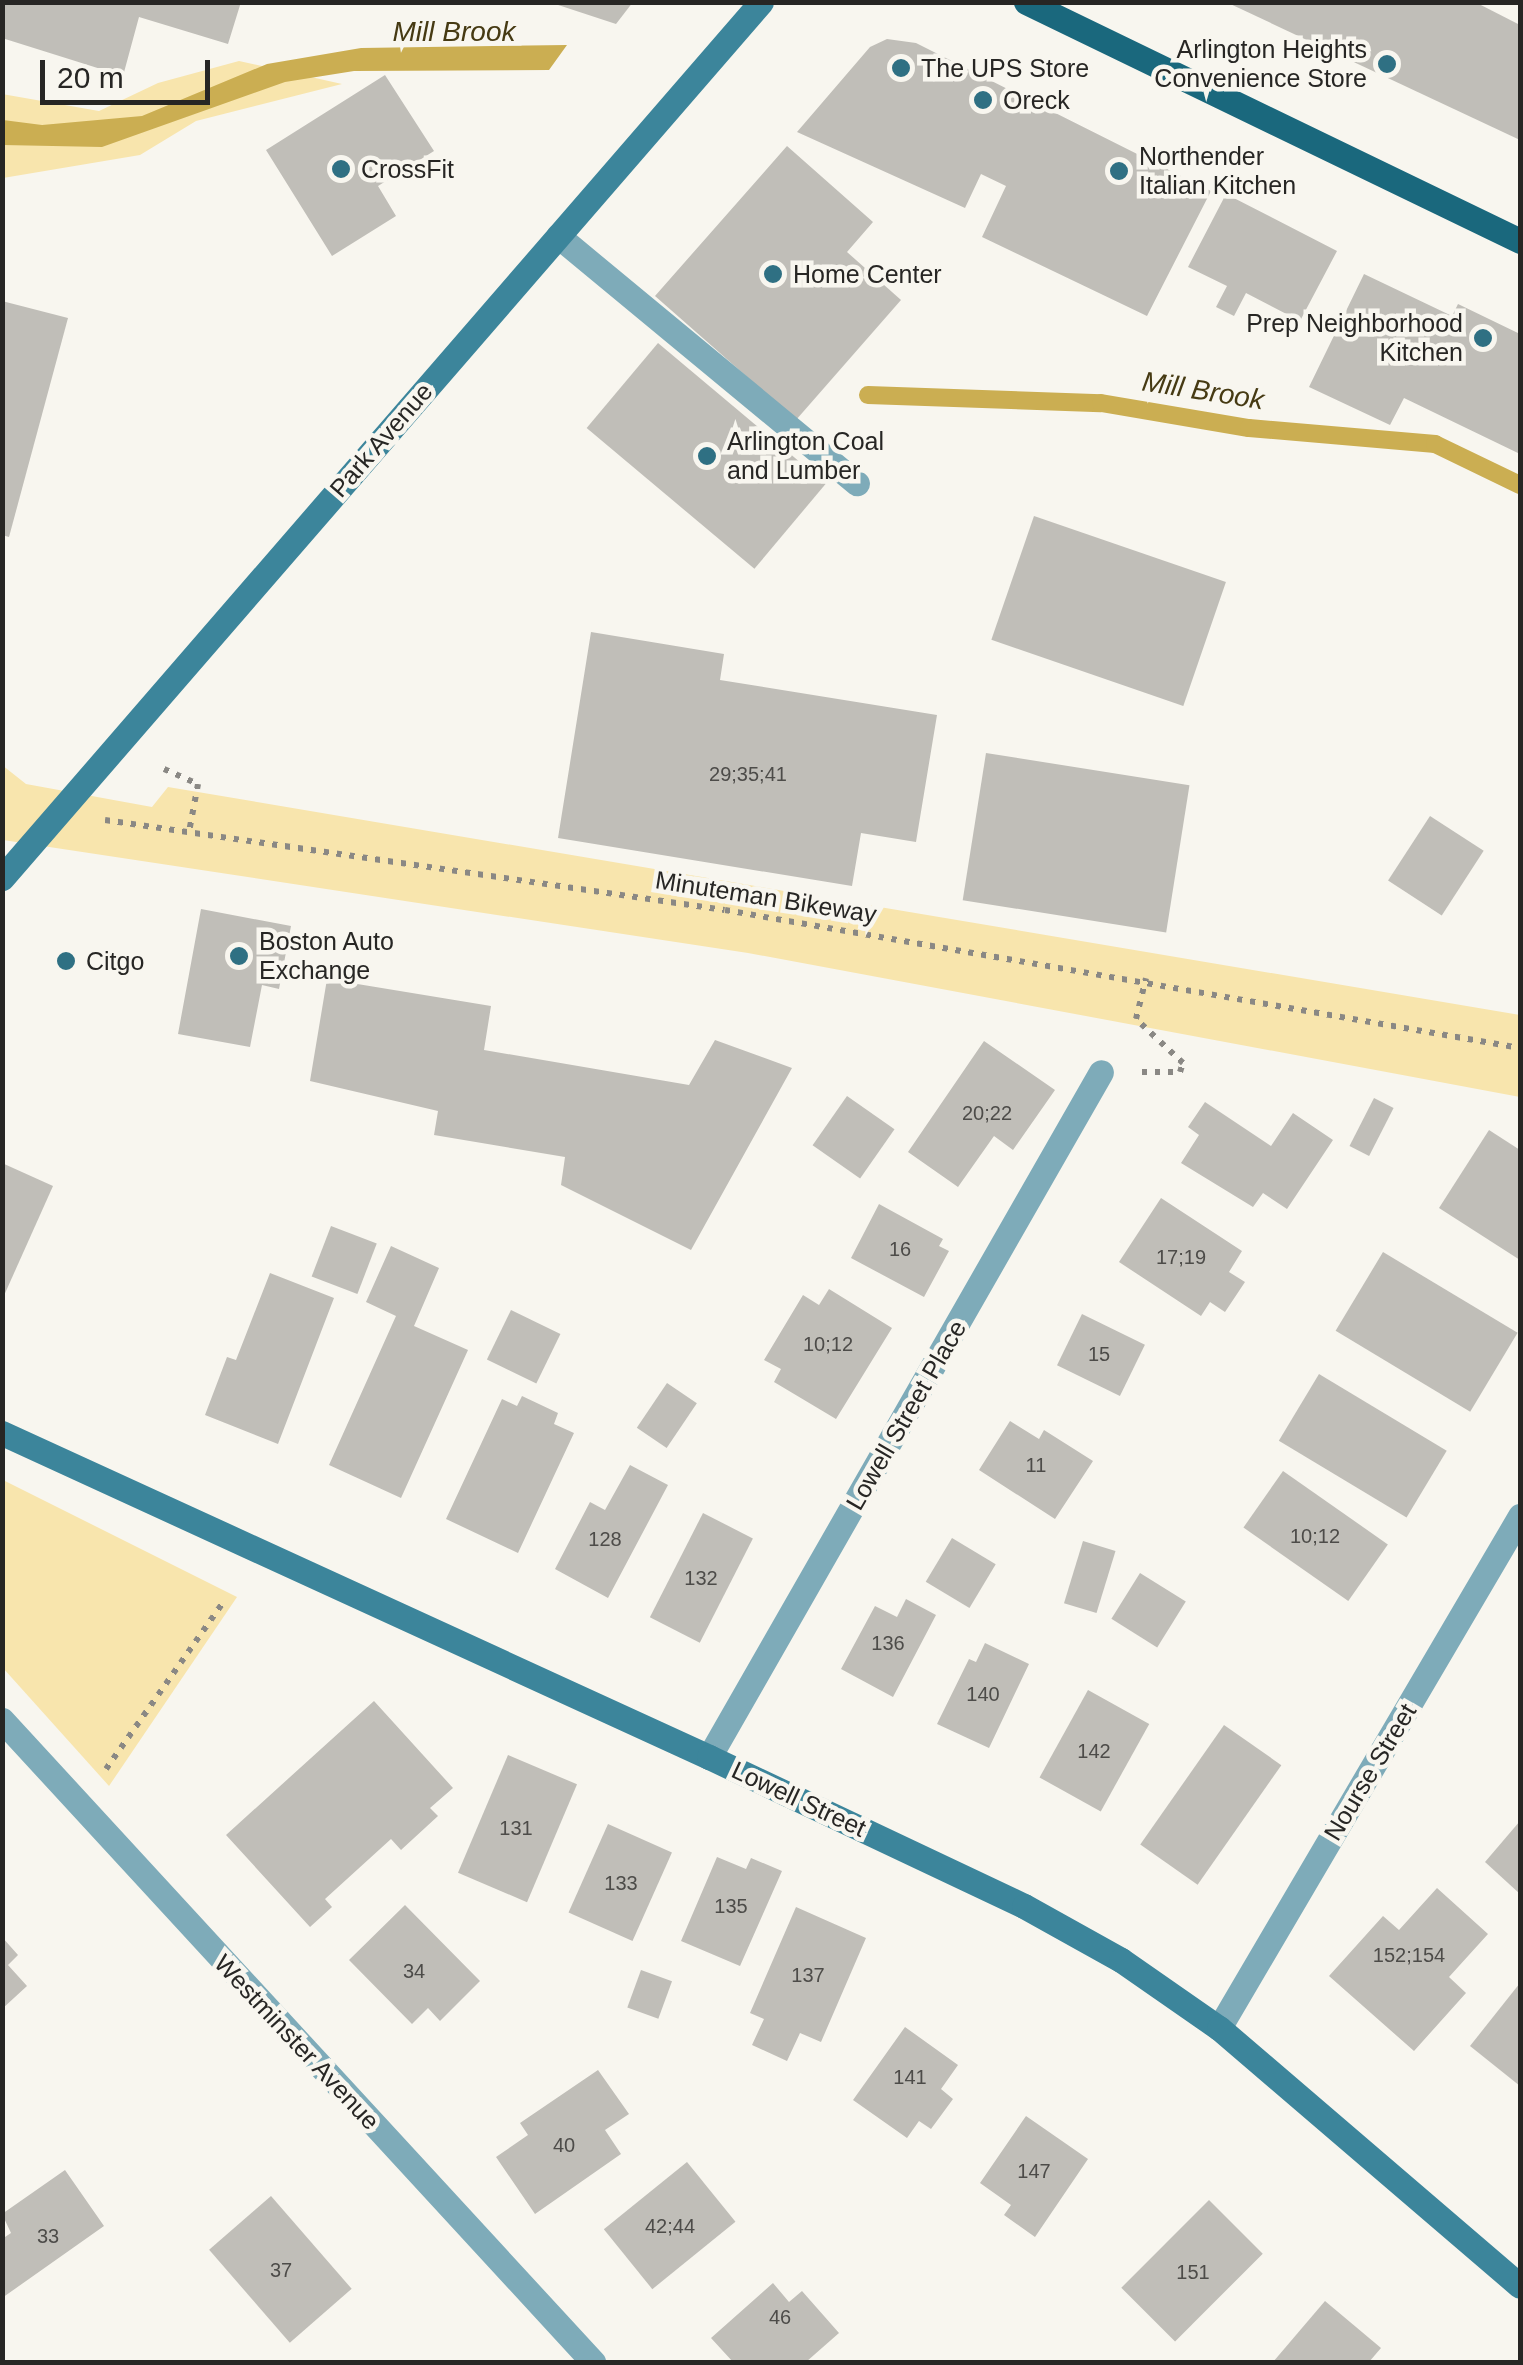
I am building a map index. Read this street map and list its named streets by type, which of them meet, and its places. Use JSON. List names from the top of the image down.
{
  "streets": {
    "main road": ["Park Avenue", "Lowell Street"],
    "street": ["Lowell Street Place", "Nourse Street", "Westminster Avenue"],
    "path": ["Minuteman Bikeway"]
  },
  "crossings": [
    ["Lowell Street Place", "Lowell Street"],
    ["Nourse Street", "Lowell Street"]
  ],
  "water": ["Mill Brook"],
  "places": [
    "Arlington Heights Convenience Store",
    "The UPS Store",
    "Oreck",
    "CrossFit",
    "Northender Italian Kitchen",
    "Home Center",
    "Prep Neighborhood Kitchen",
    "Arlington Coal and Lumber",
    "Boston Auto Exchange",
    "Citgo"
  ],
  "house_numbers": [
    "29;35;41",
    "20;22",
    "16",
    "17;19",
    "10;12",
    "15",
    "11",
    "10;12",
    "128",
    "132",
    "136",
    "140",
    "142",
    "131",
    "133",
    "135",
    "152;154",
    "34",
    "137",
    "141",
    "40",
    "147",
    "42;44",
    "33",
    "37",
    "151",
    "46"
  ],
  "scale_bar": "20 m"
}
